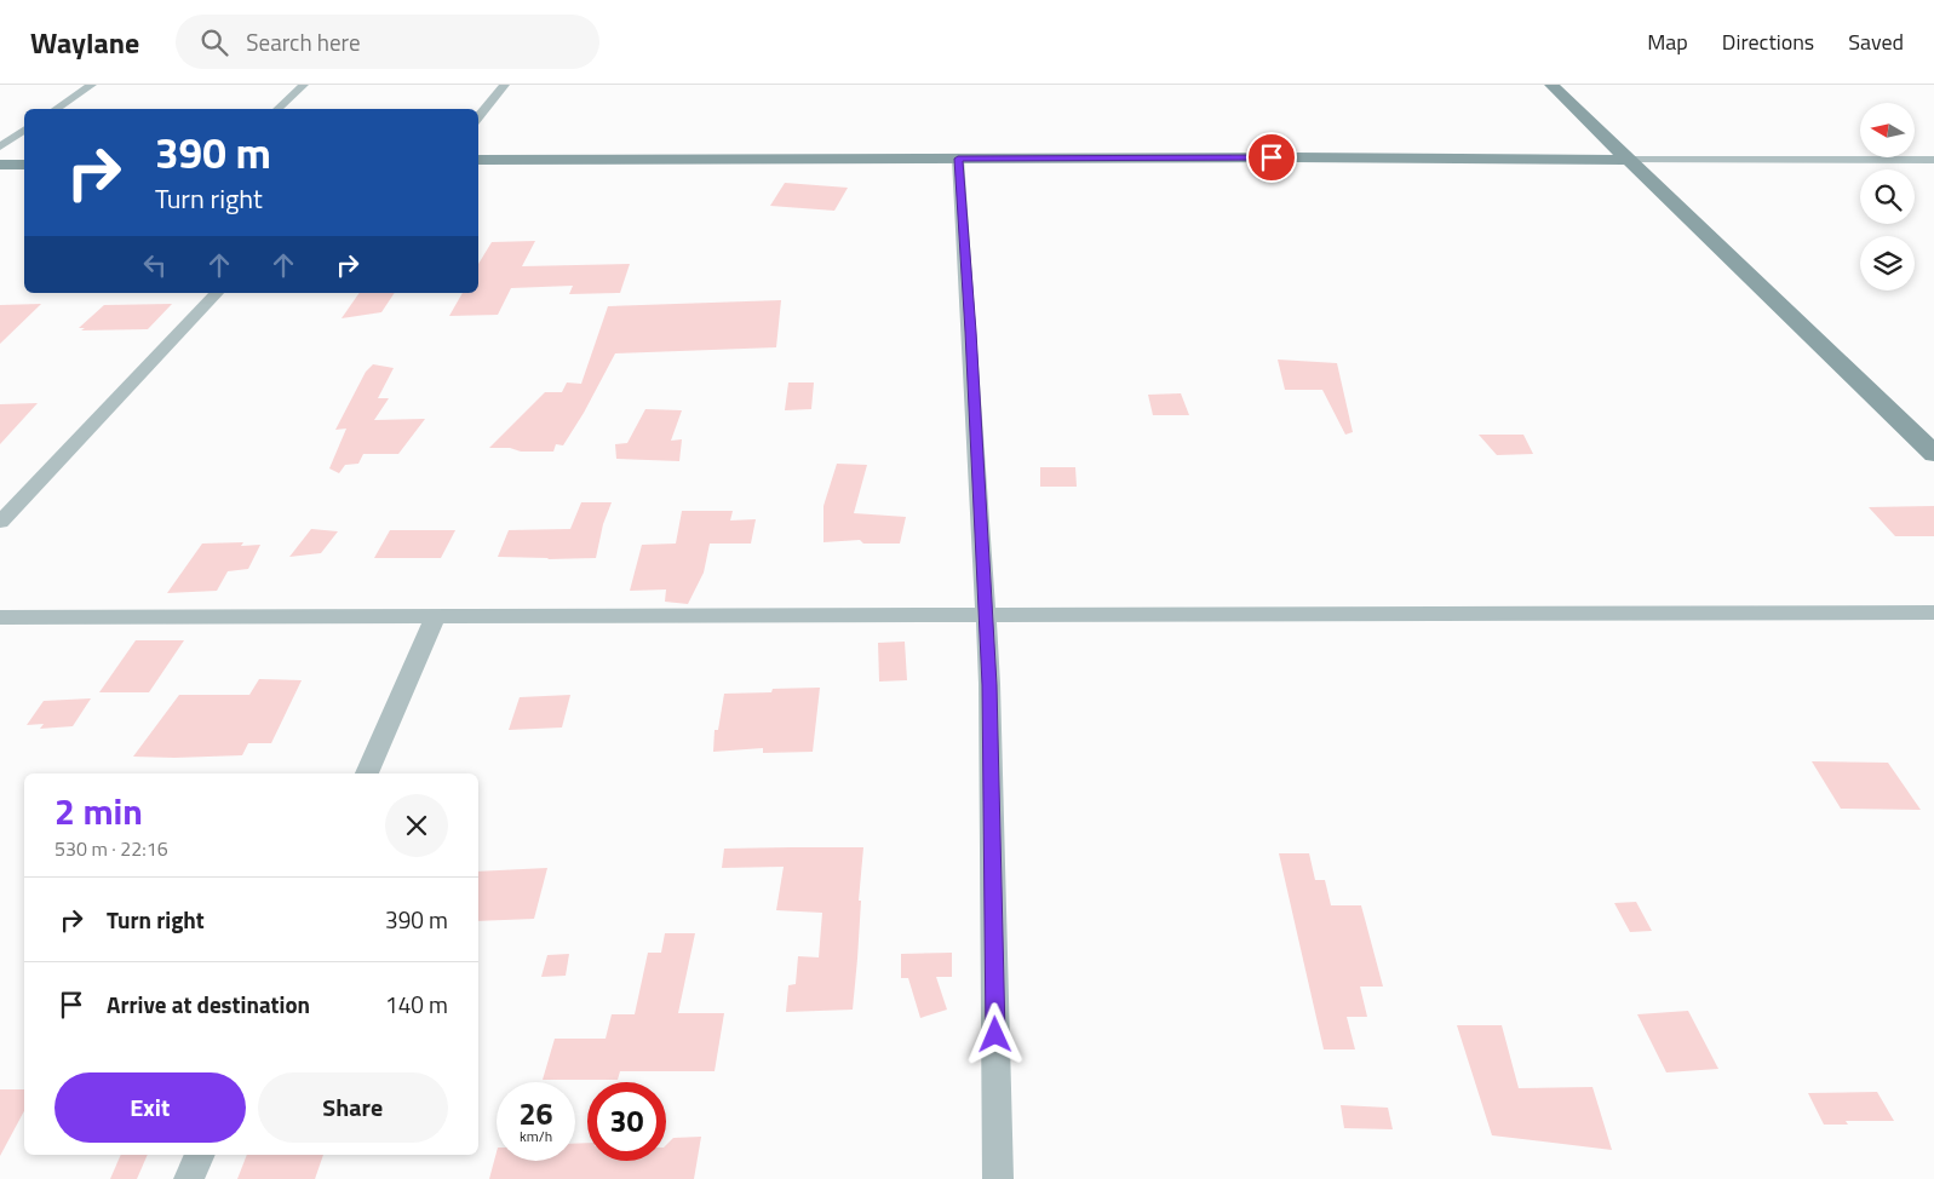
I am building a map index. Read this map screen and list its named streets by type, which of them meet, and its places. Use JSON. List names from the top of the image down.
{
  "north": "left",
  "page": {
    "header": "Waylane",
    "search": "Search here",
    "nav": ["Map", "Directions", "Saved"],
    "turn": ["390 m", "Turn right"],
    "heading": ["2 min", "530 m · 22:16"],
    "list": [
      {
        "name": "Turn right",
        "value": "390 m"
      },
      {
        "name": "Arrive at destination",
        "value": "140 m"
      }
    ],
    "buttons": ["Exit", "Share"],
    "speed": "26 km/h",
    "limit": "30"
  }
}
